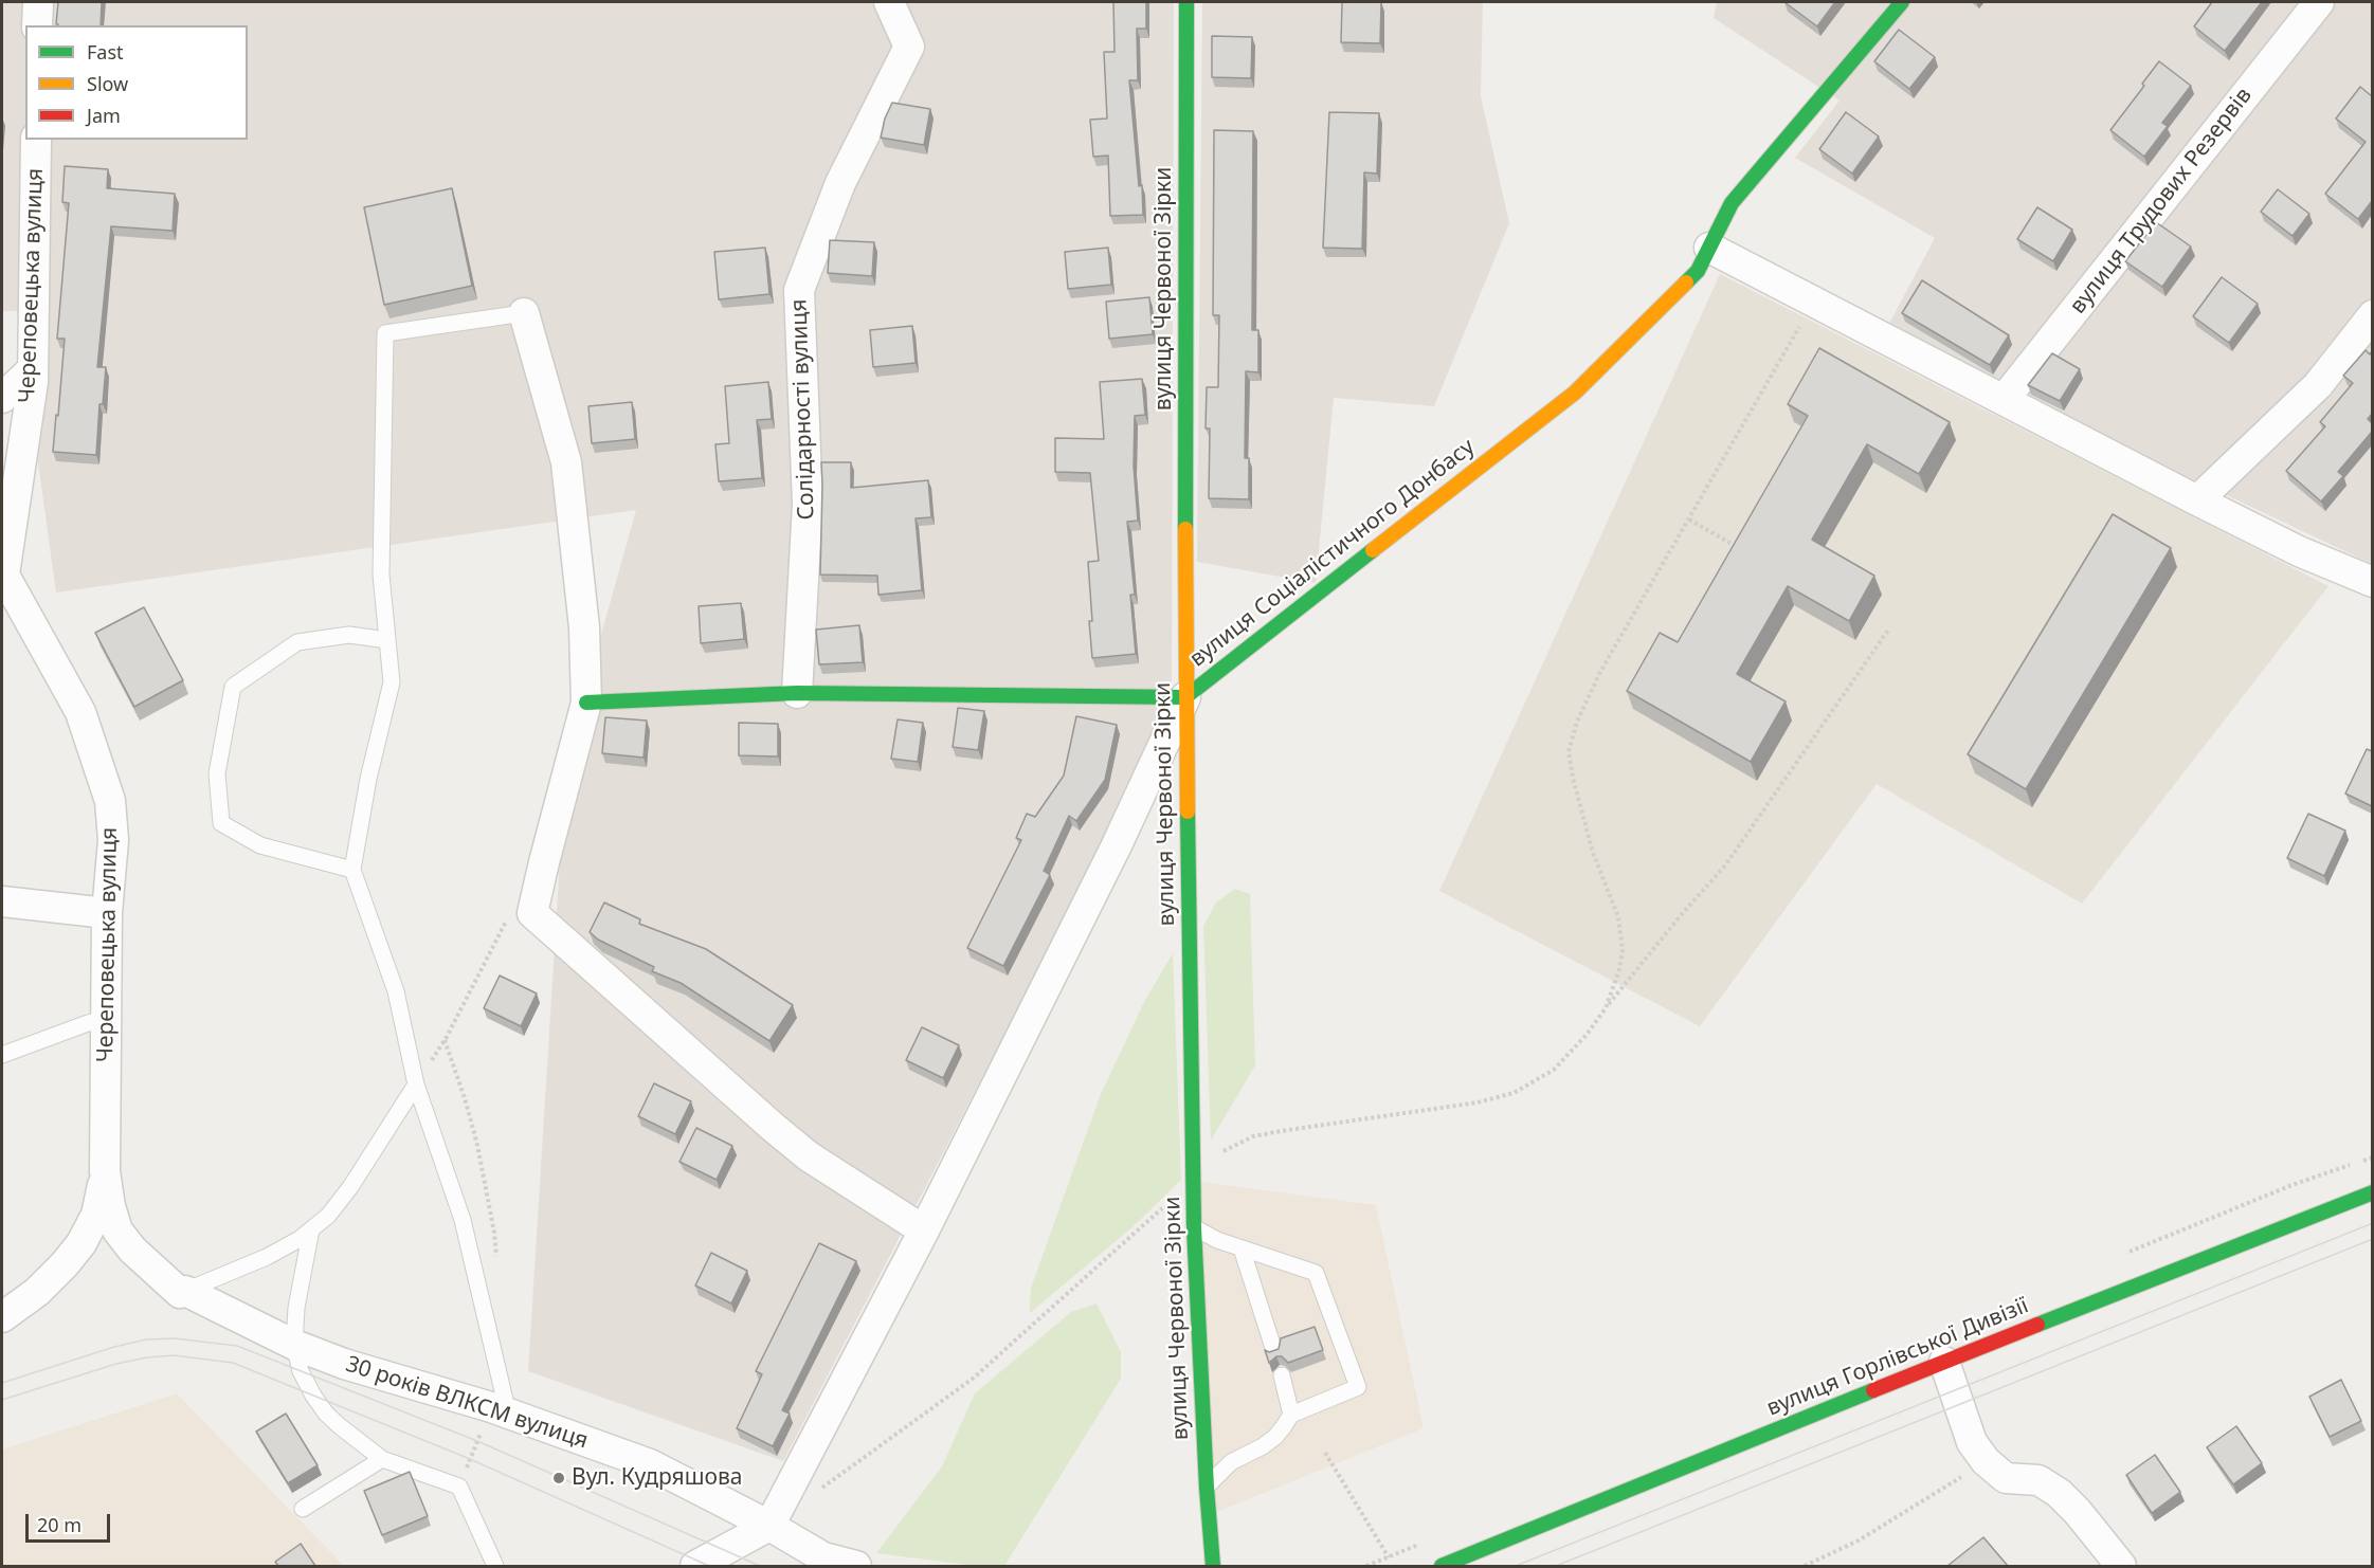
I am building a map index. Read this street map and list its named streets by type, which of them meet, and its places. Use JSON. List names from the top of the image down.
{
  "streets": {
    "street": [
      "вулиця Трудових Резервів",
      "Череповецька вулиця",
      "вулиця Червоної Зірки",
      "Солідарності вулиця",
      "вулиця Соціалістичного Донбасу",
      "вулиця Горлівської Дивізії",
      "30 років ВЛКСМ вулиця"
    ]
  },
  "crossings": [
    ["Череповецька вулиця", "30 років ВЛКСМ вулиця"],
    ["вулиця Червоної Зірки", "вулиця Соціалістичного Донбасу"],
    ["Солідарності вулиця", "вулиця Соціалістичного Донбасу"]
  ],
  "places": ["Вул. Кудряшова"],
  "legend": ["Fast", "Slow", "Jam"],
  "scale_bar": "20 m"
}
